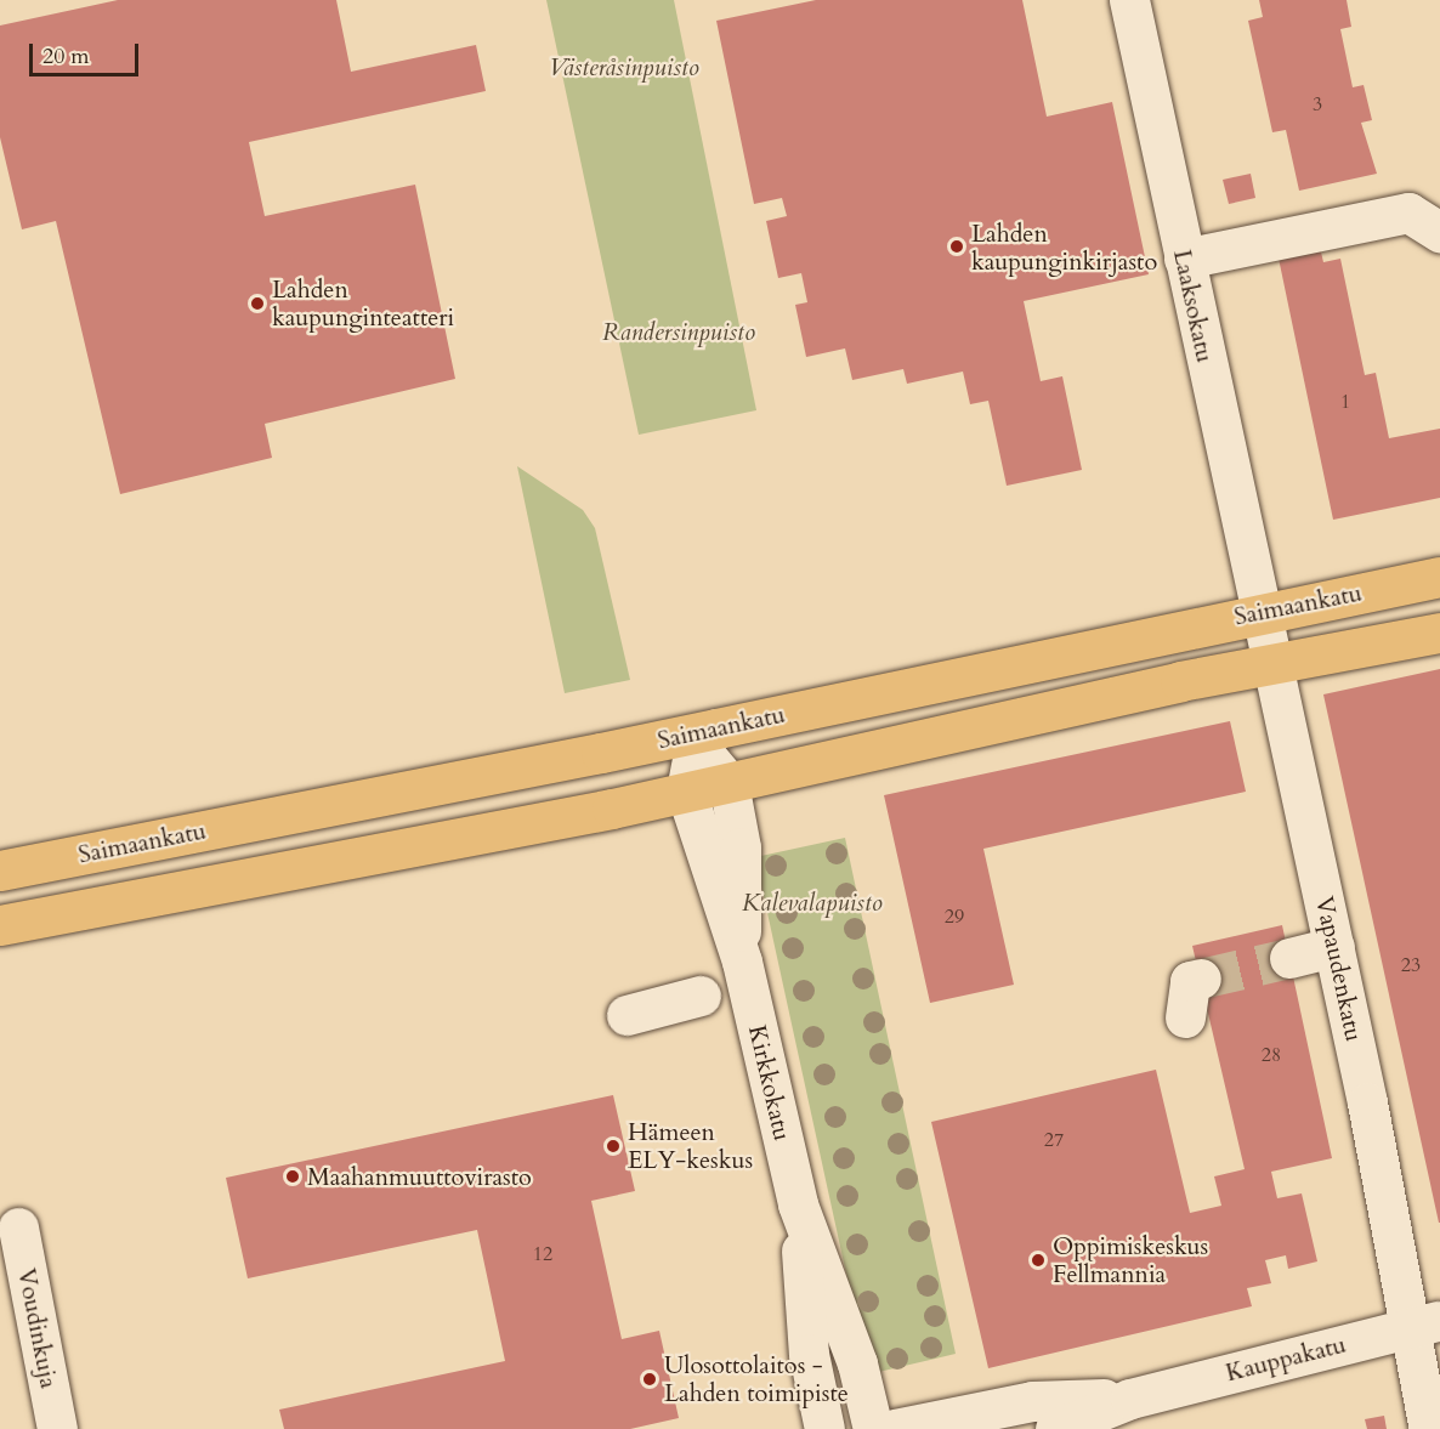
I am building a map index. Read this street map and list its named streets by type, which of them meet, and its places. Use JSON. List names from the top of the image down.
{
  "streets": {
    "main road": ["Saimaankatu"],
    "street": [
      "Laaksokatu",
      "Vapaudenkatu",
      "Kirkkokatu",
      "Voudinkuja",
      "Kauppakatu"
    ]
  },
  "crossings": [
    ["Laaksokatu", "Saimaankatu"],
    ["Laaksokatu", "Vapaudenkatu"],
    ["Saimaankatu", "Vapaudenkatu"],
    ["Saimaankatu", "Kirkkokatu"],
    ["Vapaudenkatu", "Kauppakatu"]
  ],
  "parks": ["Västeråsinpuisto", "Randersinpuisto", "Kalevalapuisto"],
  "places": [
    "Lahden kaupunginkirjasto",
    "Lahden kaupunginteatteri",
    "Hämeen ELY-keskus",
    "Maahanmuuttovirasto",
    "Oppimiskeskus Fellmannia",
    "Ulosottolaitos - Lahden toimipiste"
  ],
  "house_numbers": [
    "3",
    "1",
    "29",
    "23",
    "28",
    "27",
    "12"
  ],
  "scale_bar": "20 m"
}
